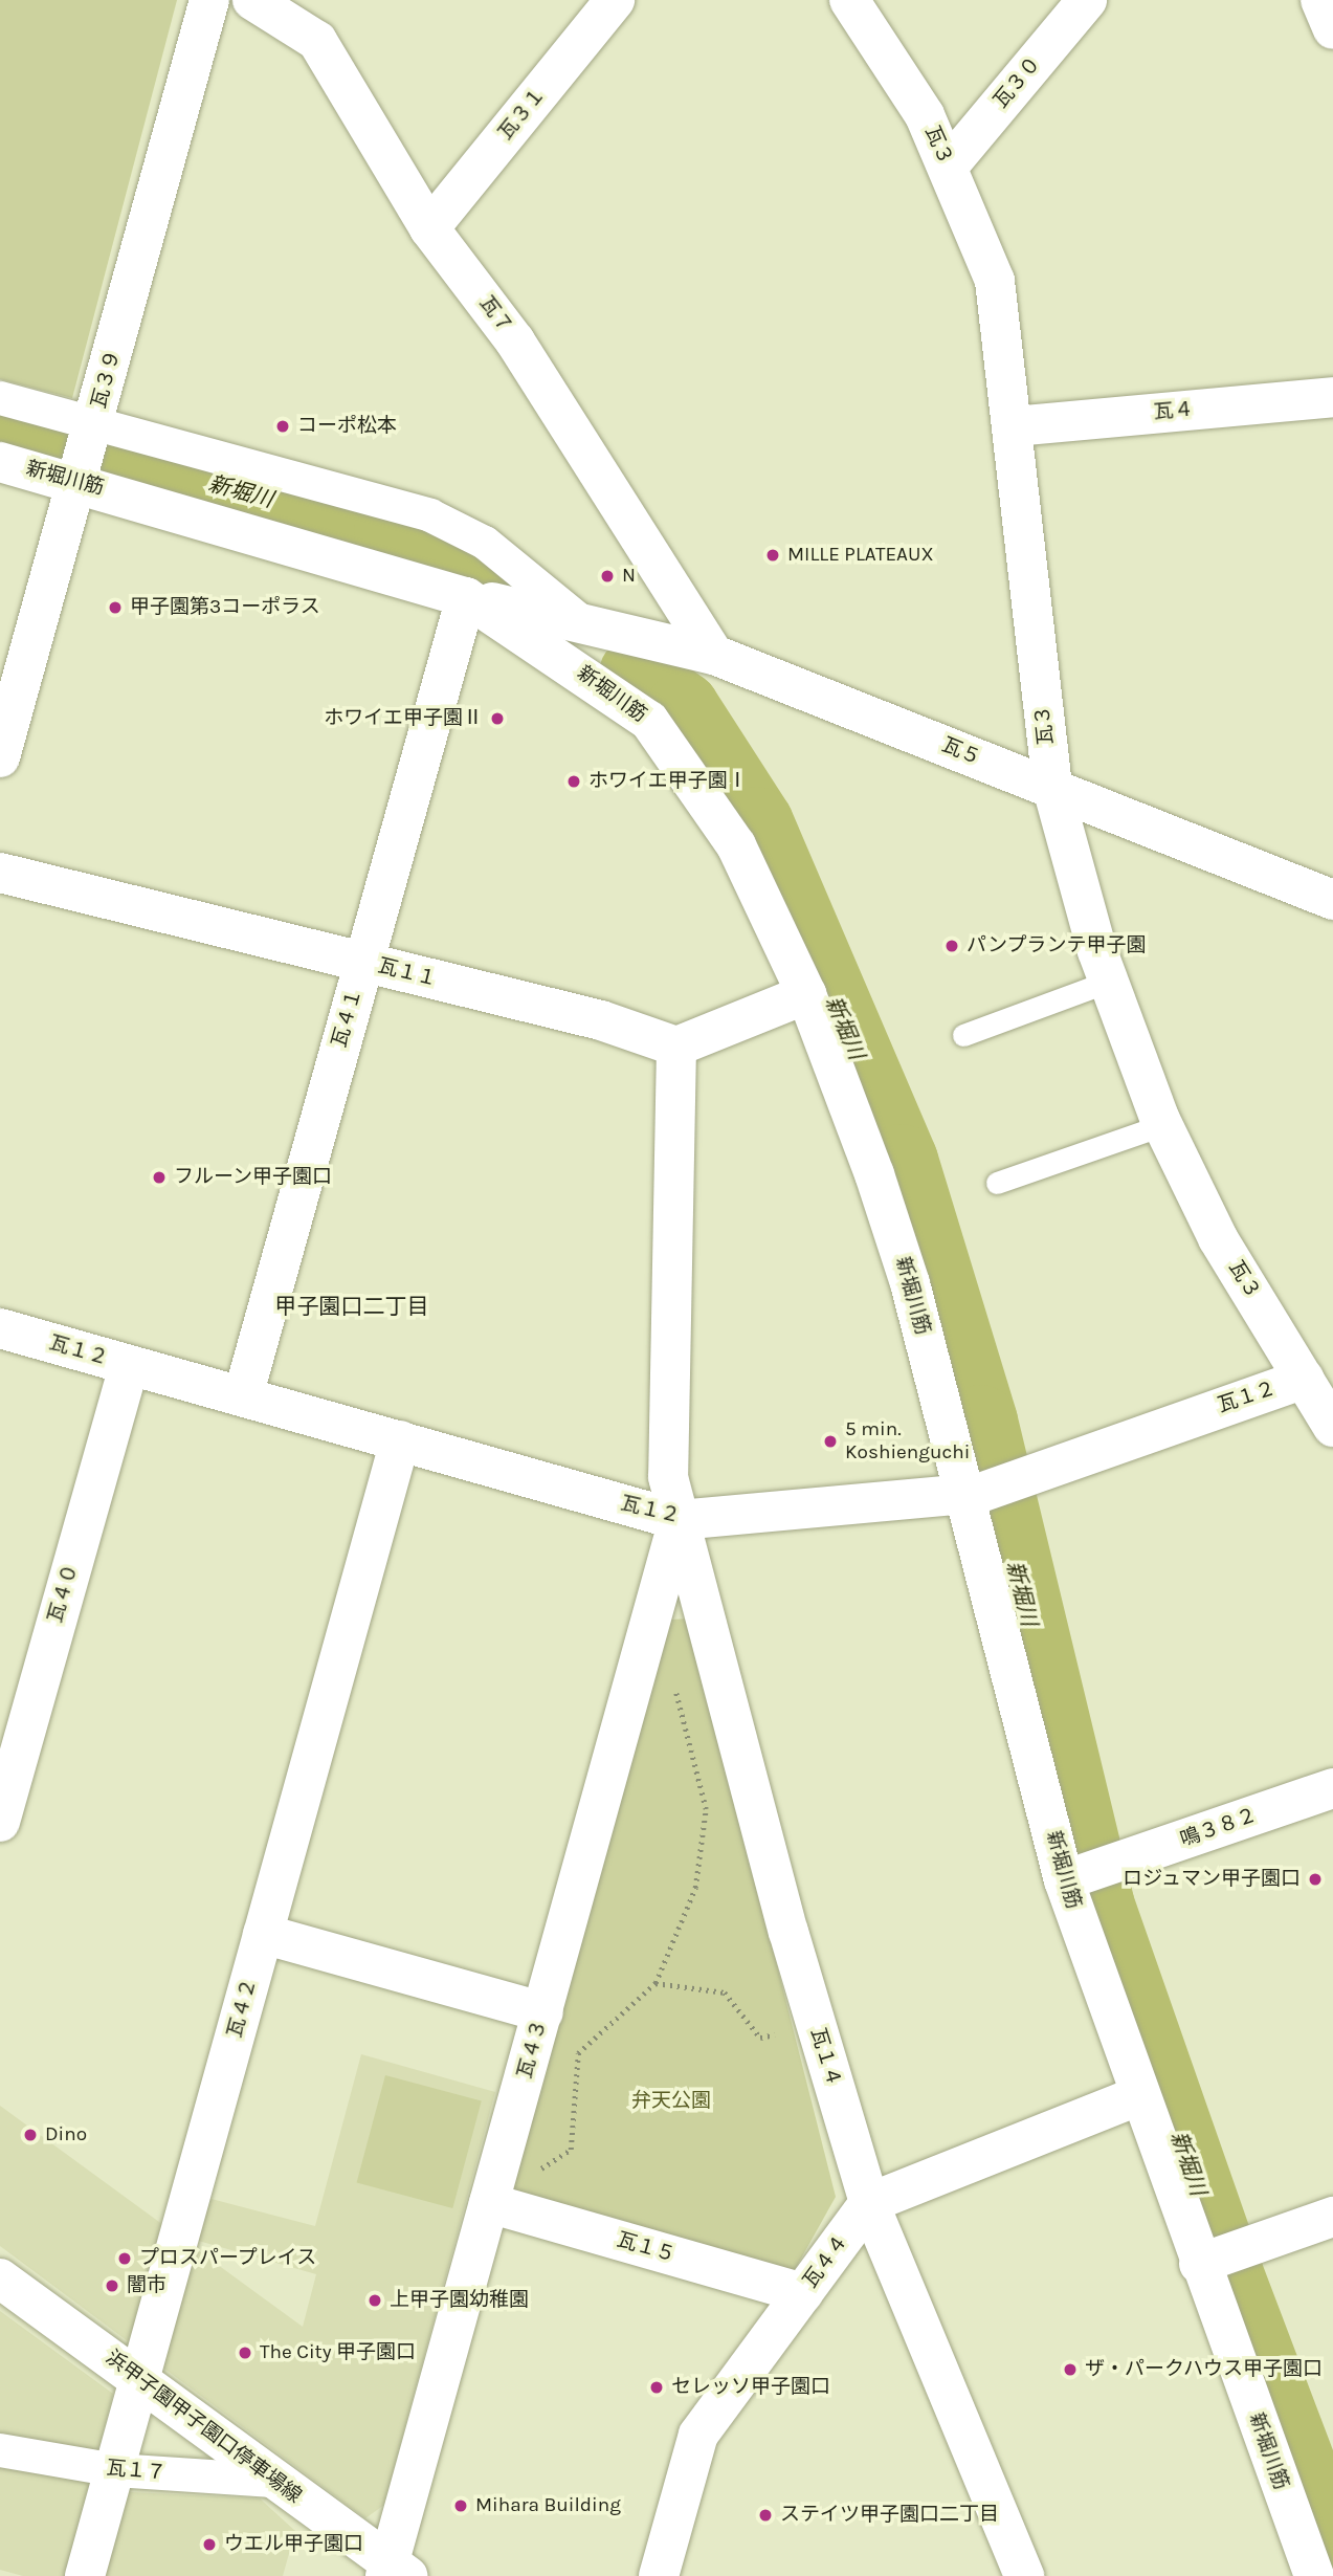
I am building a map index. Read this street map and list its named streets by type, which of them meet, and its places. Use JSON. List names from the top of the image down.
{
  "streets": {
    "street": [
      "瓦３０",
      "瓦３１",
      "瓦３",
      "瓦７",
      "瓦３９",
      "瓦４",
      "新堀川筋",
      "瓦５",
      "瓦１１",
      "瓦４１",
      "瓦１２",
      "瓦４０",
      "鳴３８２",
      "瓦４２",
      "瓦４３",
      "瓦１４",
      "瓦１５",
      "瓦４４",
      "浜甲子園甲子園口停車場線",
      "瓦１７"
    ]
  },
  "crossings": [
    ["瓦３０", "瓦３"],
    ["瓦３１", "瓦７"],
    ["瓦３", "瓦４"],
    ["瓦３", "瓦５"],
    ["瓦３", "瓦１２"],
    ["瓦７", "瓦５"],
    ["瓦３９", "新堀川筋"],
    ["新堀川筋", "瓦５"],
    ["新堀川筋", "瓦４１"],
    ["新堀川筋", "瓦１２"],
    ["新堀川筋", "鳴３８２"],
    ["瓦５", "瓦４１"],
    ["瓦１１", "瓦４１"],
    ["瓦１１", "瓦１４"],
    ["瓦４１", "瓦１２"],
    ["瓦１２", "瓦４０"],
    ["瓦１２", "瓦４２"],
    ["瓦１２", "瓦４３"],
    ["瓦１２", "瓦１４"],
    ["瓦４２", "浜甲子園甲子園口停車場線"],
    ["瓦４２", "瓦１７"],
    ["瓦４３", "瓦１４"],
    ["瓦４３", "瓦１５"],
    ["瓦４３", "浜甲子園甲子園口停車場線"],
    ["瓦１４", "瓦４４"],
    ["瓦１５", "瓦４４"],
    ["浜甲子園甲子園口停車場線", "瓦１７"]
  ],
  "districts": ["甲子園口二丁目"],
  "water": ["新堀川"],
  "parks": ["弁天公園"],
  "places": [
    "コーポ松本",
    "MILLE PLATEAUX",
    "N",
    "甲子園第3コーポラス",
    "ホワイエ甲子園Ⅱ",
    "ホワイエ甲子園Ⅰ",
    "パンプランテ甲子園",
    "フルーン甲子園口",
    "5 min. Koshienguchi",
    "ロジュマン甲子園口",
    "Dino",
    "プロスパープレイス",
    "闇市",
    "上甲子園幼稚園",
    "The City 甲子園口",
    "ザ・パークハウス甲子園口",
    "セレッソ甲子園口",
    "Mihara Building",
    "ステイツ甲子園口二丁目",
    "ウエル甲子園口"
  ]
}
